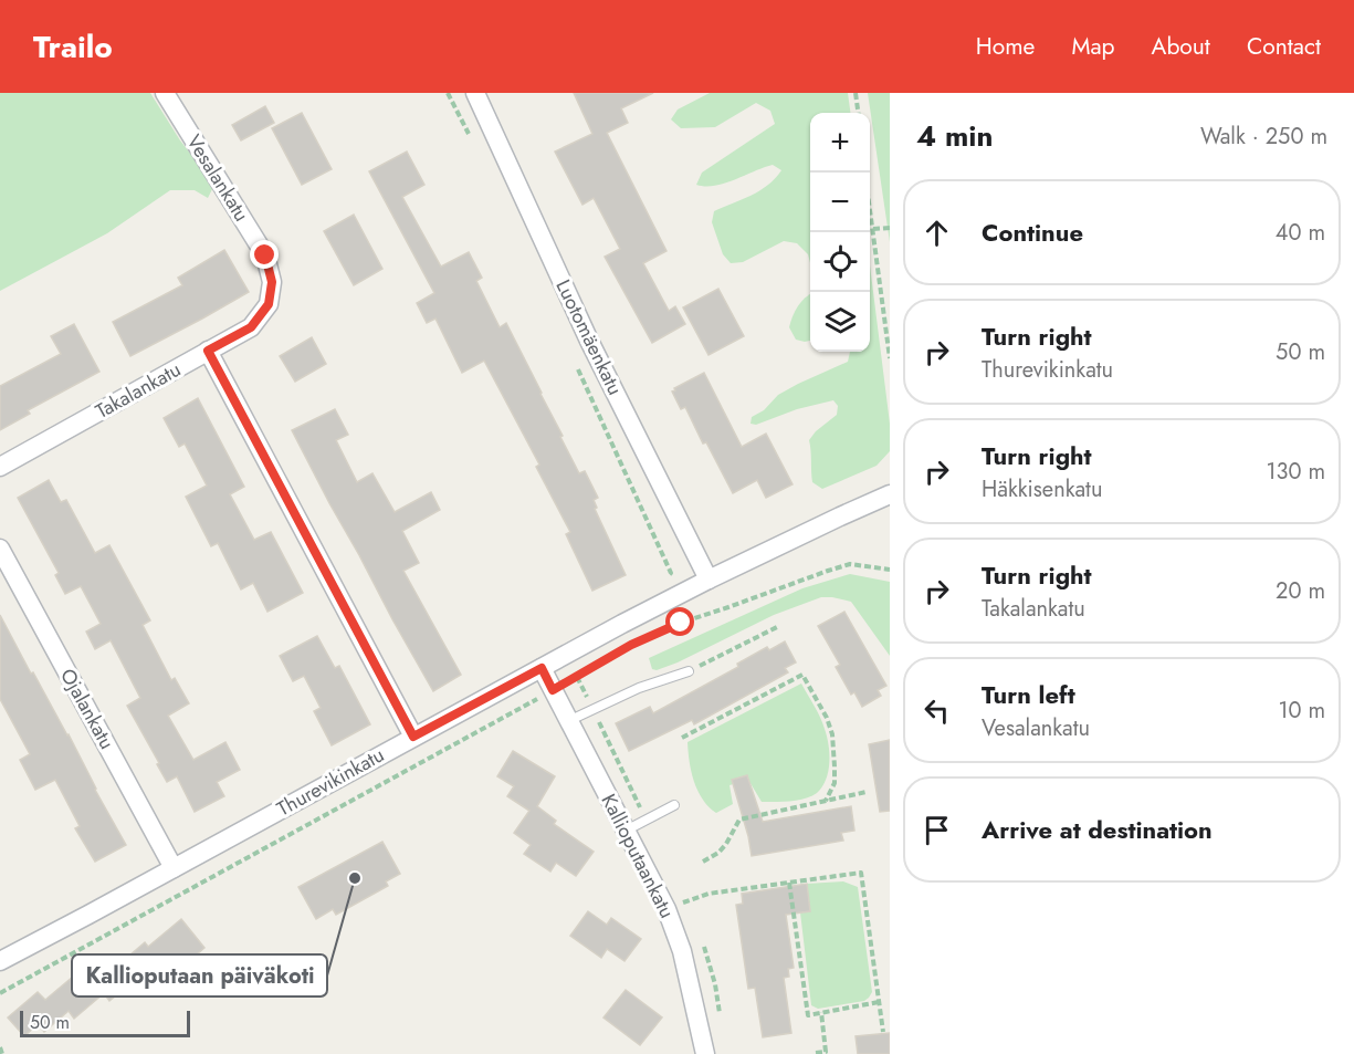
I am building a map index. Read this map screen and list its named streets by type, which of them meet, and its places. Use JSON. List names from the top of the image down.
{
  "streets": {
    "street": [
      "Vesalankatu",
      "Luotomäenkatu",
      "Takalankatu",
      "Ojalankatu",
      "Thurevikinkatu",
      "Kallioputaankatu"
    ]
  },
  "crossings": [
    ["Vesalankatu", "Takalankatu"],
    ["Luotomäenkatu", "Thurevikinkatu"],
    ["Ojalankatu", "Thurevikinkatu"],
    ["Thurevikinkatu", "Kallioputaankatu"]
  ],
  "places": ["Kallioputaan päiväkoti"],
  "scale_bar": "50 m",
  "page": {
    "header": "Trailo",
    "nav": [
      "Home",
      "Map",
      "About",
      "Contact"
    ],
    "heading": ["4 min", "Walk · 250 m"],
    "map_buttons": ["+", "−"],
    "list": [
      ["Continue", "40 m"],
      ["Turn right", "Thurevikinkatu", "50 m"],
      ["Turn right", "Häkkisenkatu", "130 m"],
      ["Turn right", "Takalankatu", "20 m"],
      ["Turn left", "Vesalankatu", "10 m"],
      "Arrive at destination"
    ],
    "scale": "50 m"
  }
}
